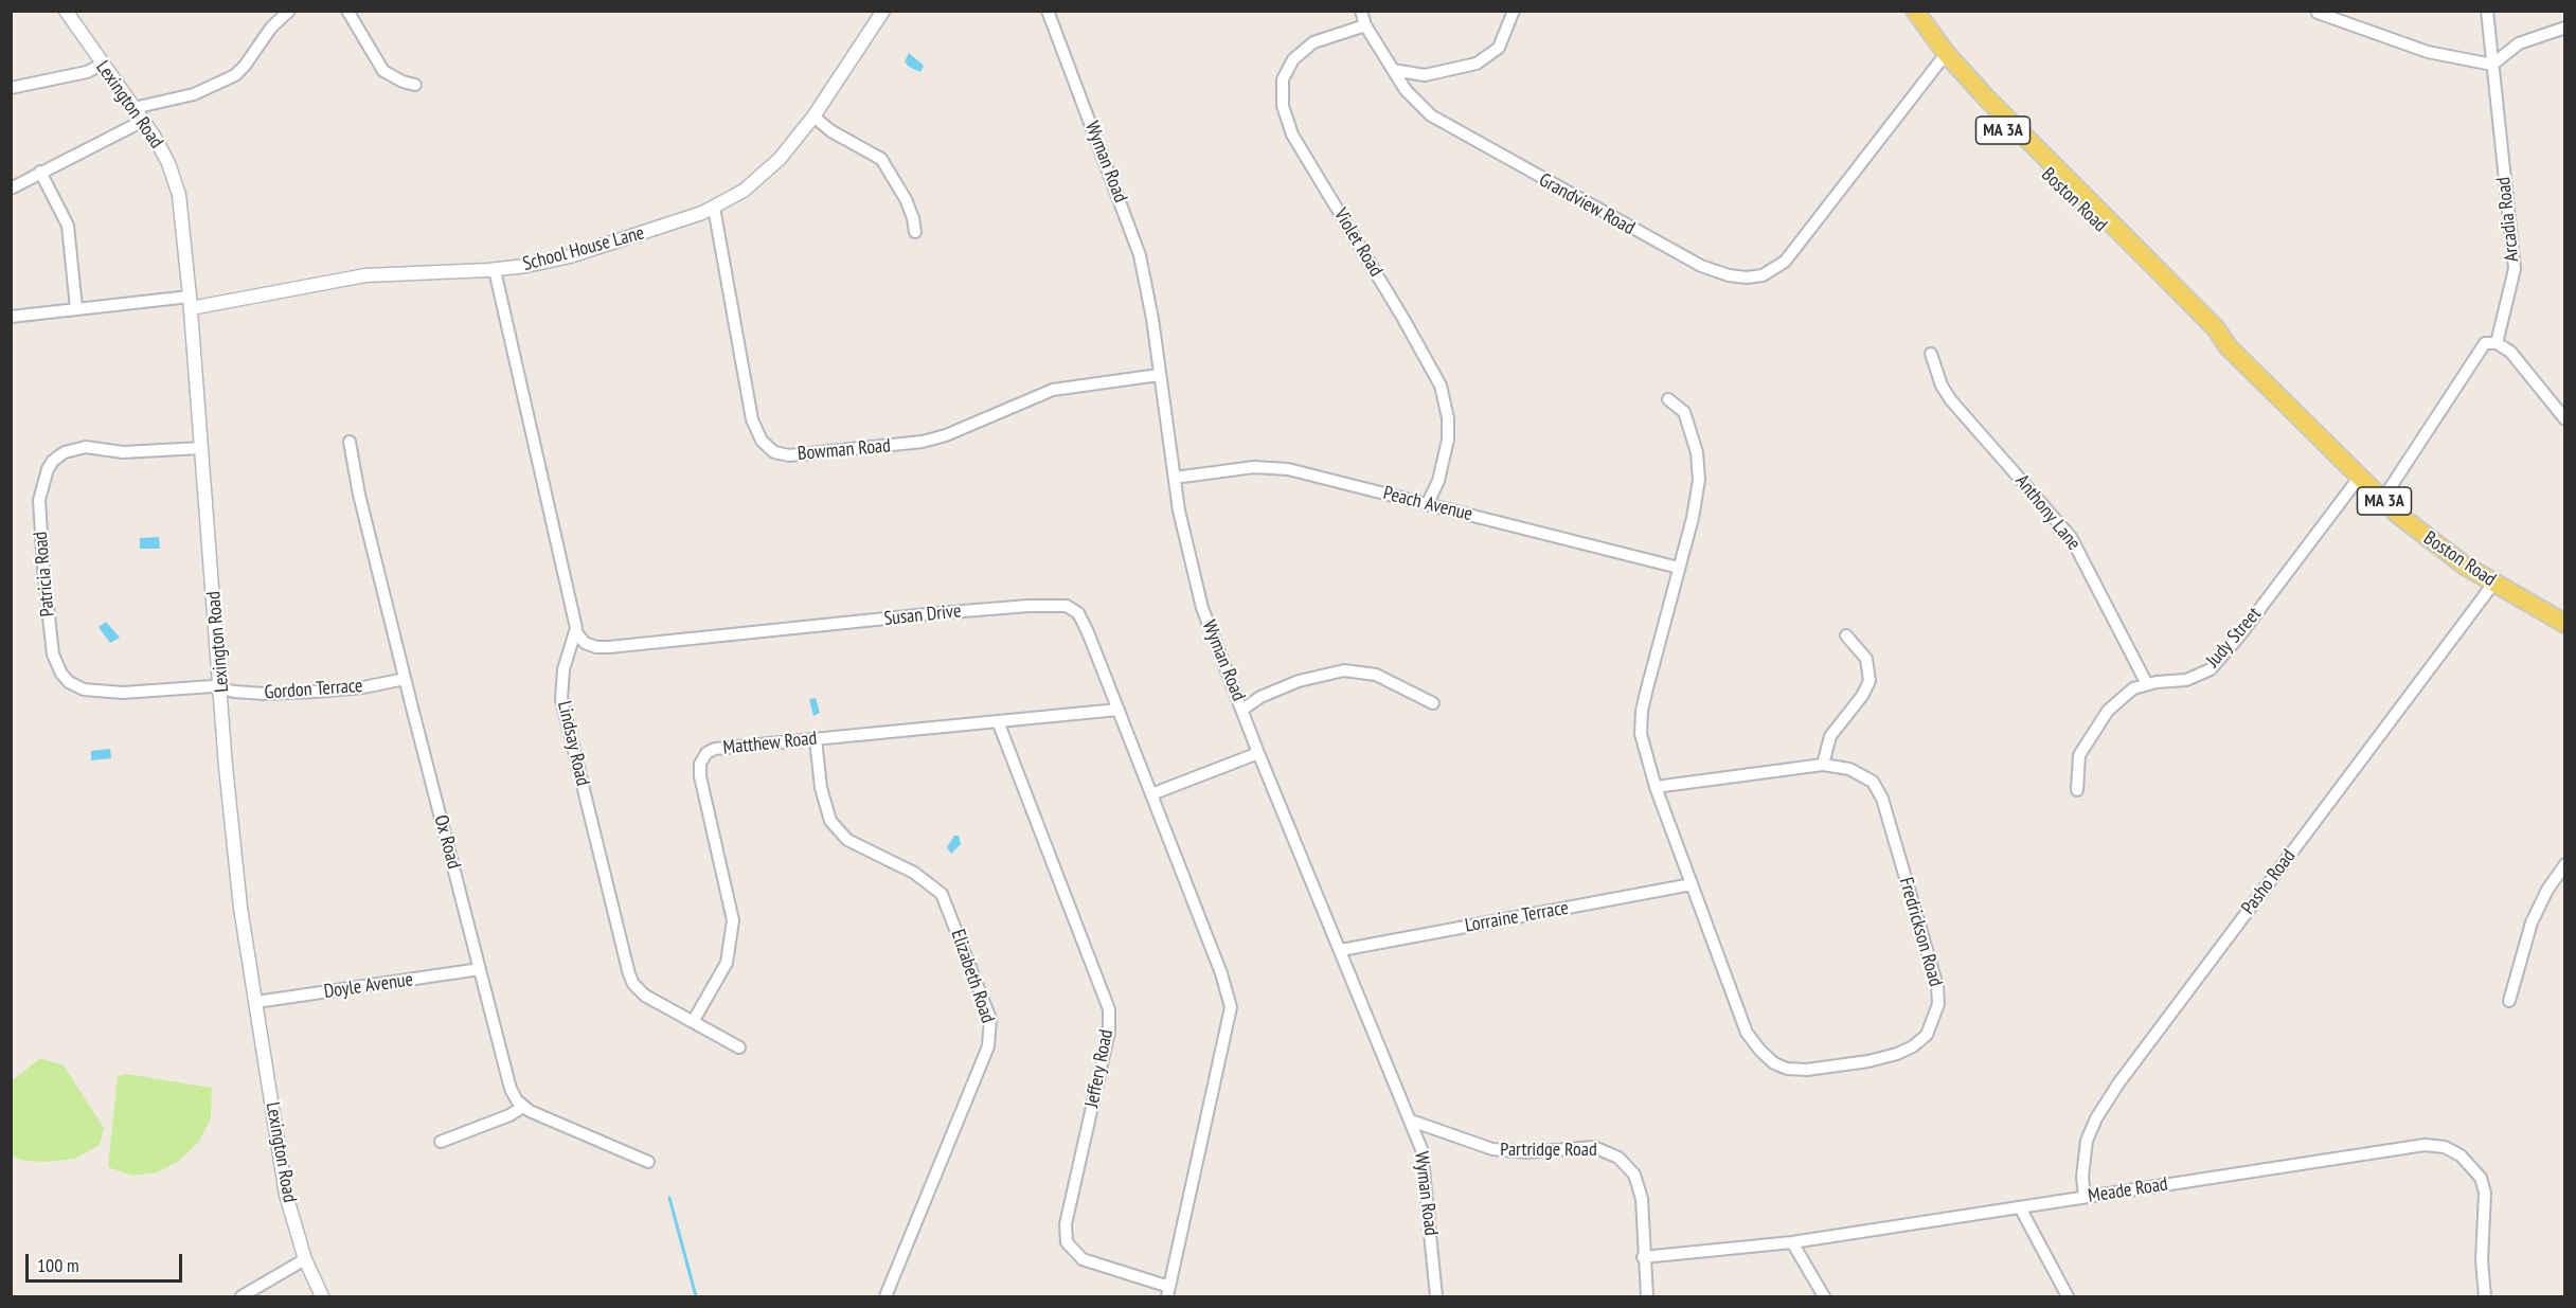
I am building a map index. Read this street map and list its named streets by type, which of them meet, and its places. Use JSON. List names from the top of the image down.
{
  "streets": {
    "main road": ["MA 3A", "Boston Road"],
    "street": [
      "Lexington Road",
      "Wyman Road",
      "Grandview Road",
      "Arcadia Road",
      "Violet Road",
      "School House Lane",
      "Bowman Road",
      "Peach Avenue",
      "Anthony Lane",
      "Patricia Road",
      "Susan Drive",
      "Judy Street",
      "Gordon Terrace",
      "Lindsay Road",
      "Matthew Road",
      "Ox Road",
      "Pasho Road",
      "Lorraine Terrace",
      "Fredrickson Road",
      "Elizabeth Road",
      "Doyle Avenue",
      "Jeffery Road",
      "Partridge Road",
      "Meade Road"
    ]
  },
  "crossings": [
    ["Lexington Road", "School House Lane"],
    ["Lexington Road", "Patricia Road"],
    ["Lexington Road", "Gordon Terrace"],
    ["Lexington Road", "Doyle Avenue"],
    ["Wyman Road", "Bowman Road"],
    ["Wyman Road", "Peach Avenue"],
    ["Wyman Road", "Lorraine Terrace"],
    ["Wyman Road", "Partridge Road"],
    ["Boston Road", "Grandview Road"],
    ["Boston Road", "Judy Street"],
    ["Boston Road", "Pasho Road"],
    ["Grandview Road", "Violet Road"],
    ["Violet Road", "Peach Avenue"],
    ["School House Lane", "Bowman Road"],
    ["Peach Avenue", "Fredrickson Road"],
    ["Anthony Lane", "Judy Street"],
    ["Patricia Road", "Gordon Terrace"],
    ["Susan Drive", "Lindsay Road"],
    ["Susan Drive", "Matthew Road"],
    ["Gordon Terrace", "Ox Road"],
    ["Lindsay Road", "Matthew Road"],
    ["Matthew Road", "Elizabeth Road"],
    ["Matthew Road", "Jeffery Road"],
    ["Ox Road", "Doyle Avenue"],
    ["Pasho Road", "Meade Road"],
    ["Lorraine Terrace", "Fredrickson Road"],
    ["Partridge Road", "Meade Road"]
  ],
  "scale_bar": "100 m"
}
